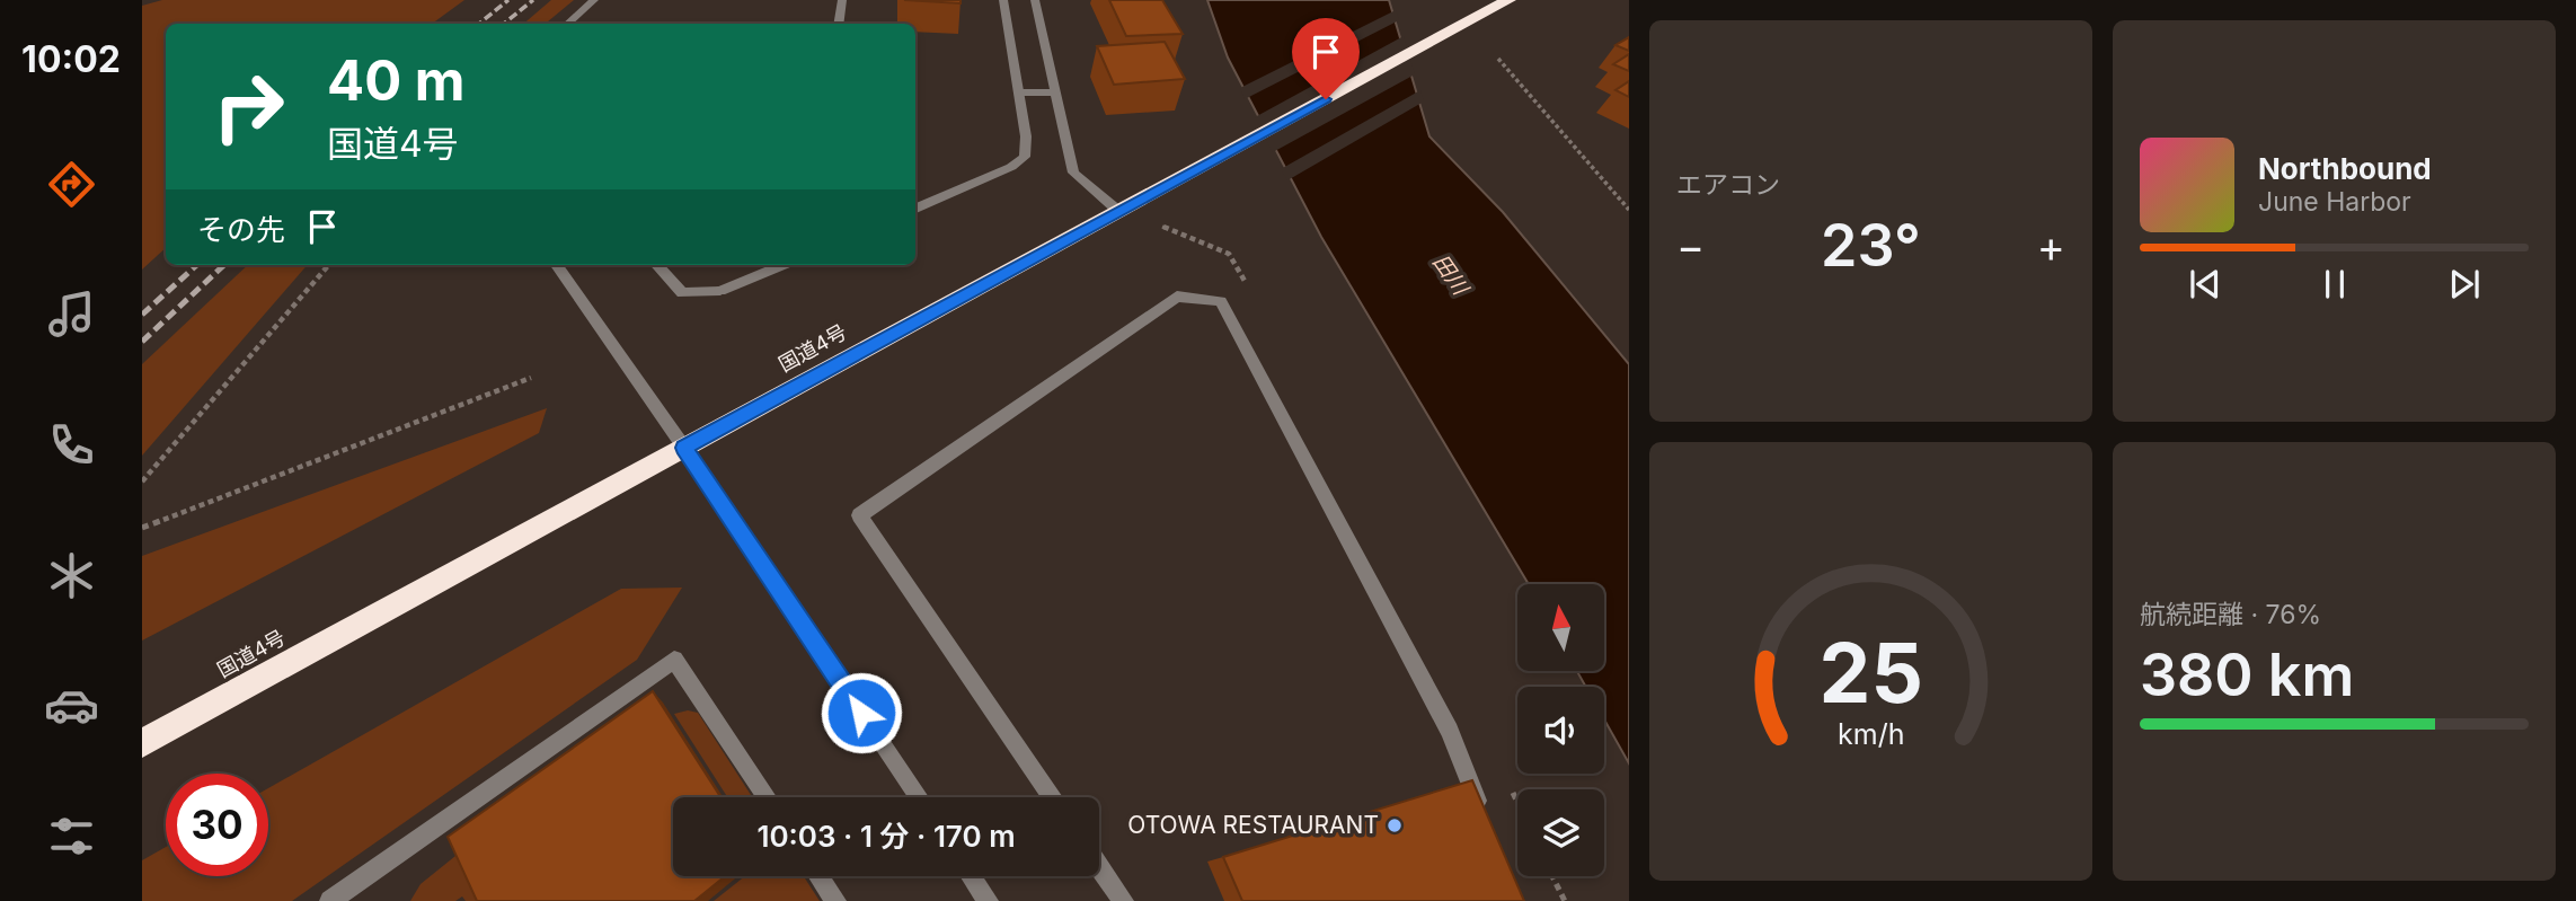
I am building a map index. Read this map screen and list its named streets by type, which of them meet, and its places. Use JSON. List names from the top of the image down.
{
  "streets": {
    "highway": ["国道4号"]
  },
  "water": ["田川"],
  "places": ["OTOWA RESTAURANT"],
  "north": "top",
  "page": {
    "tabs": "10:02",
    "tile": [
      "エアコン",
      ["航続距離 · 76%", "380 km"]
    ],
    "turn": ["40 m", "国道4号"],
    "song": ["Northbound", "June Harbor"],
    "then": "その先",
    "heat": ["−", "23°", "+"],
    "limit": "30",
    "trip": "10:03 · 1 分 · 170 m",
    "gauge": ["25", "km/h"]
  }
}
